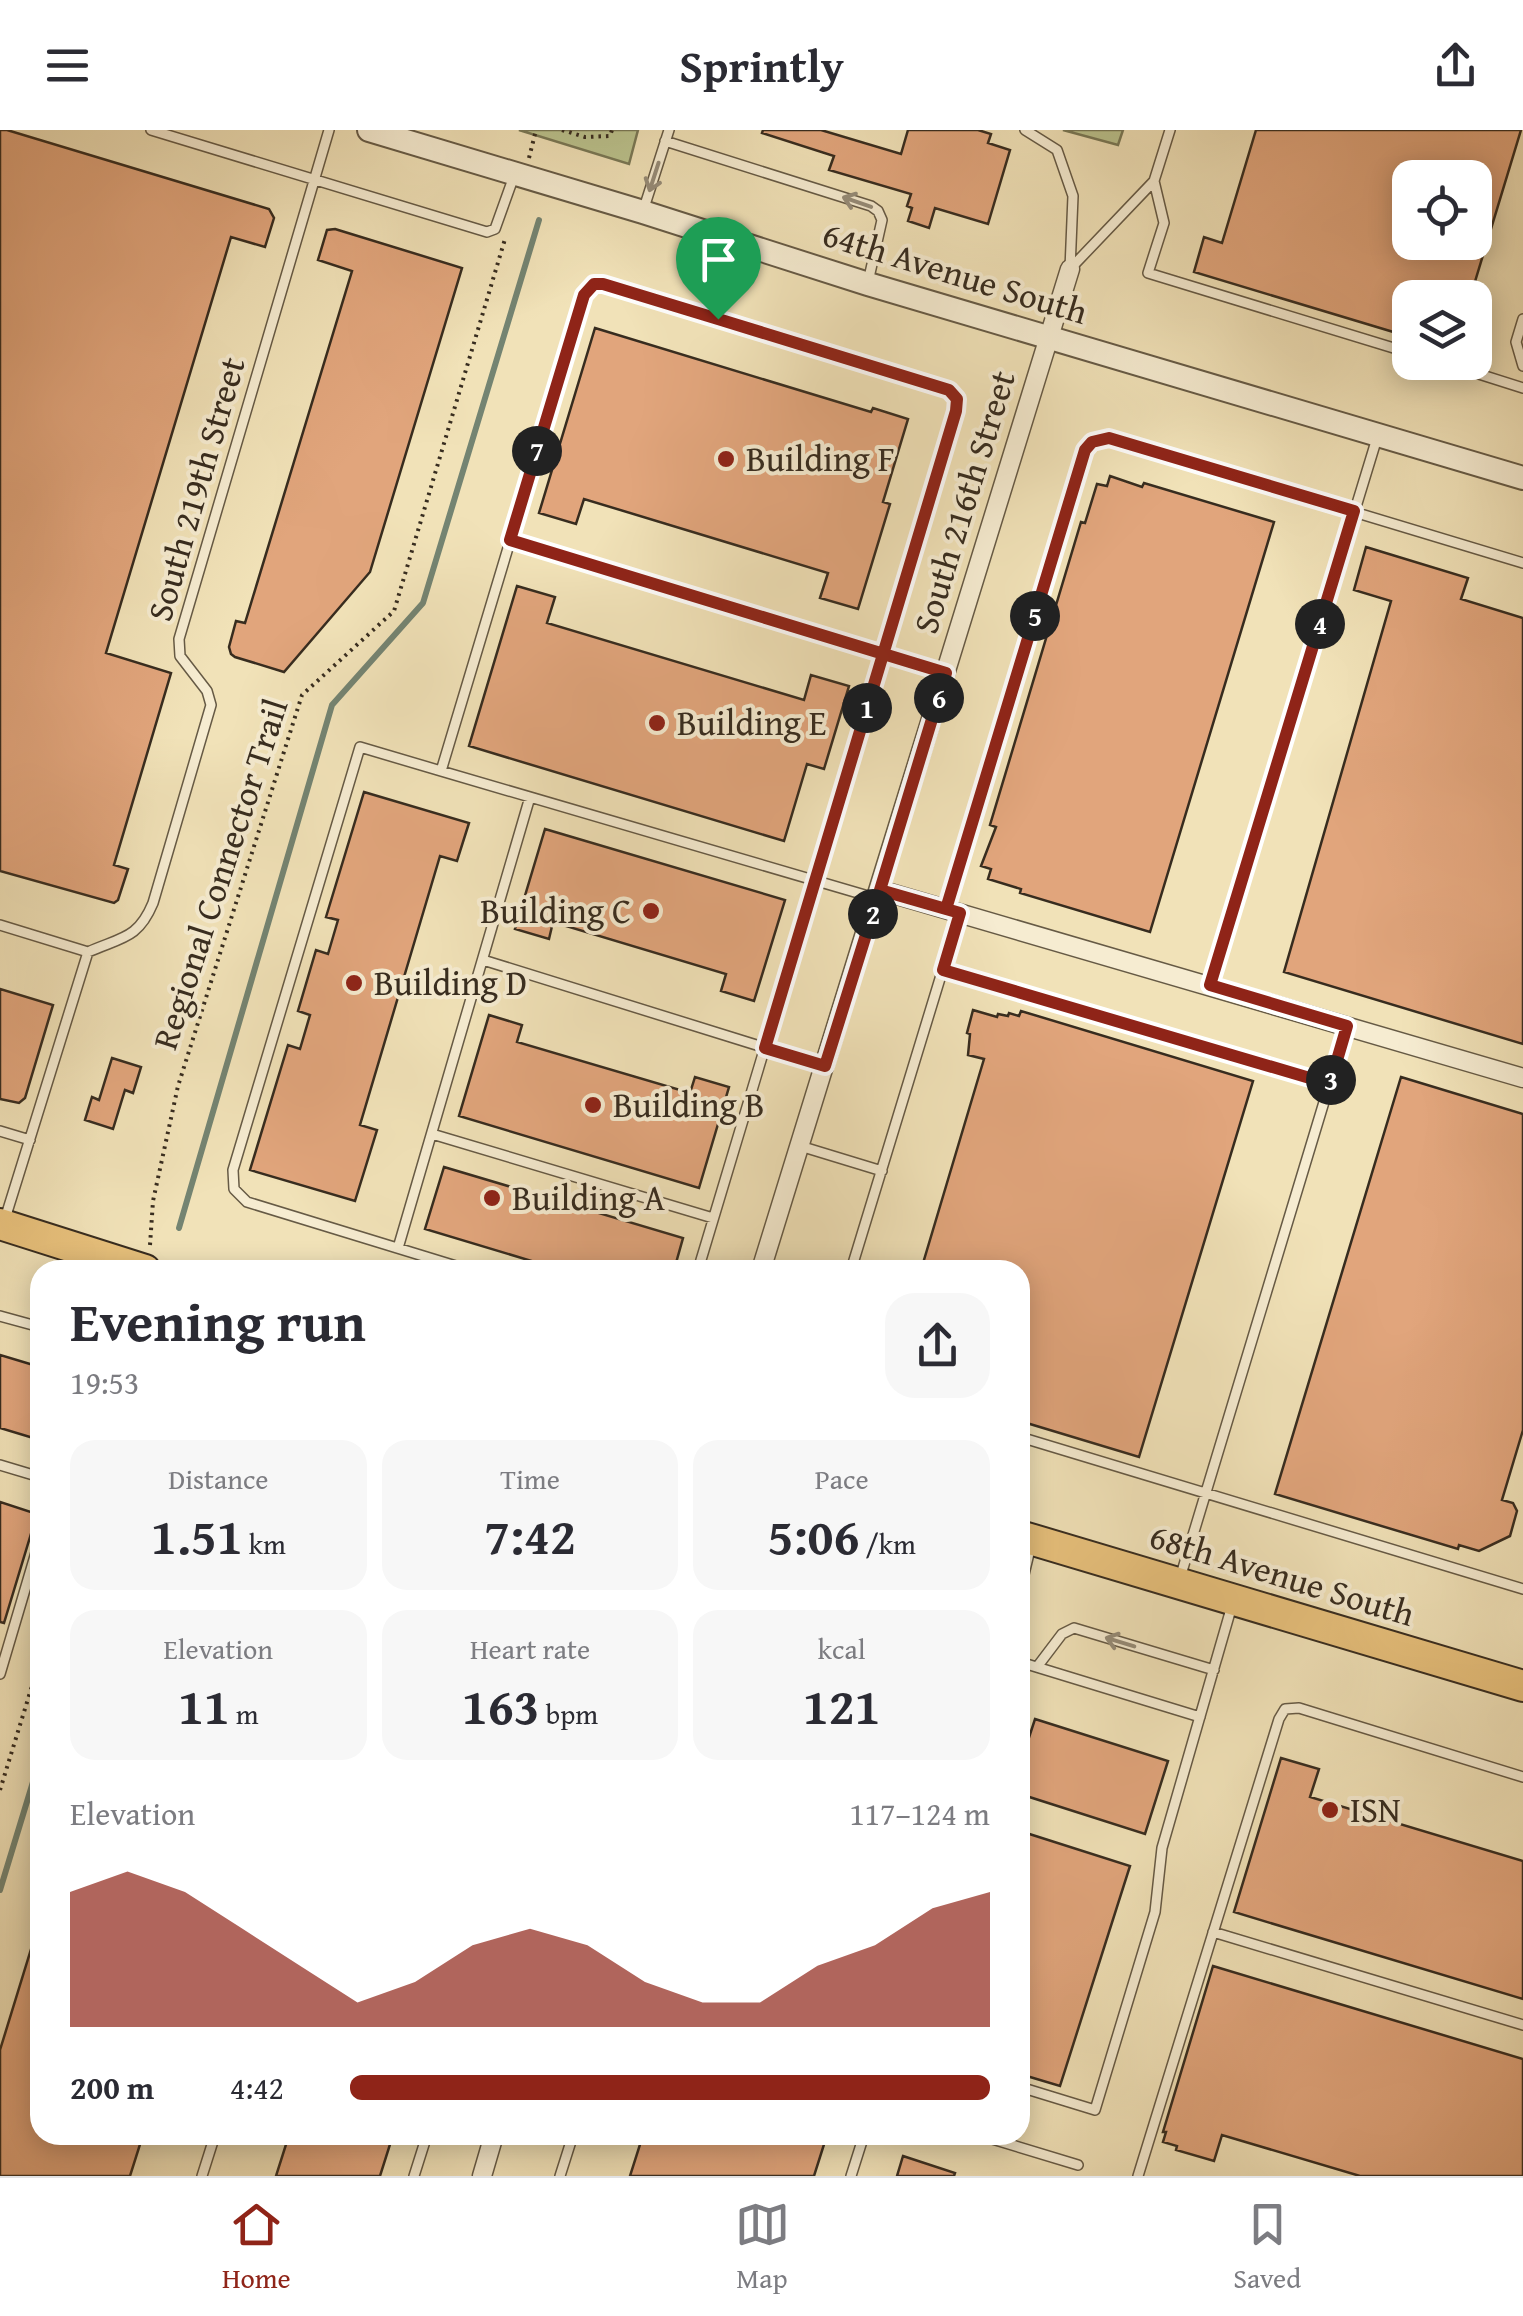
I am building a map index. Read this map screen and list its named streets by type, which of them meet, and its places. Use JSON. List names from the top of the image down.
{
  "streets": {
    "main road": ["68th Avenue South"],
    "street": ["64th Avenue South", "South 216th Street"],
    "lane": ["South 219th Street"],
    "path": ["Regional Connector Trail"]
  },
  "crossings": [
    ["64th Avenue South", "South 216th Street"]
  ],
  "places": [
    "Building F",
    "Building E",
    "Building C",
    "Building D",
    "Building B",
    "Building A",
    "ISN"
  ],
  "page": {
    "header": "Sprintly",
    "pins": [
      "7",
      "5",
      "4",
      "6",
      "1",
      "2",
      "3"
    ],
    "heading": ["Evening run", "19:53"],
    "stats": [
      ["Distance", "1.51 km"],
      ["Time", "7:42"],
      ["Pace", "5:06 /km"],
      ["Elevation", "11 m"],
      ["Heart rate", "163 bpm"],
      ["kcal", "121"]
    ],
    "chart": ["Elevation", "117–124 m"],
    "list": [
      {
        "name": "200 m",
        "note": "4:42"
      }
    ],
    "tabs": ["Home", "Map", "Saved"]
  }
}
